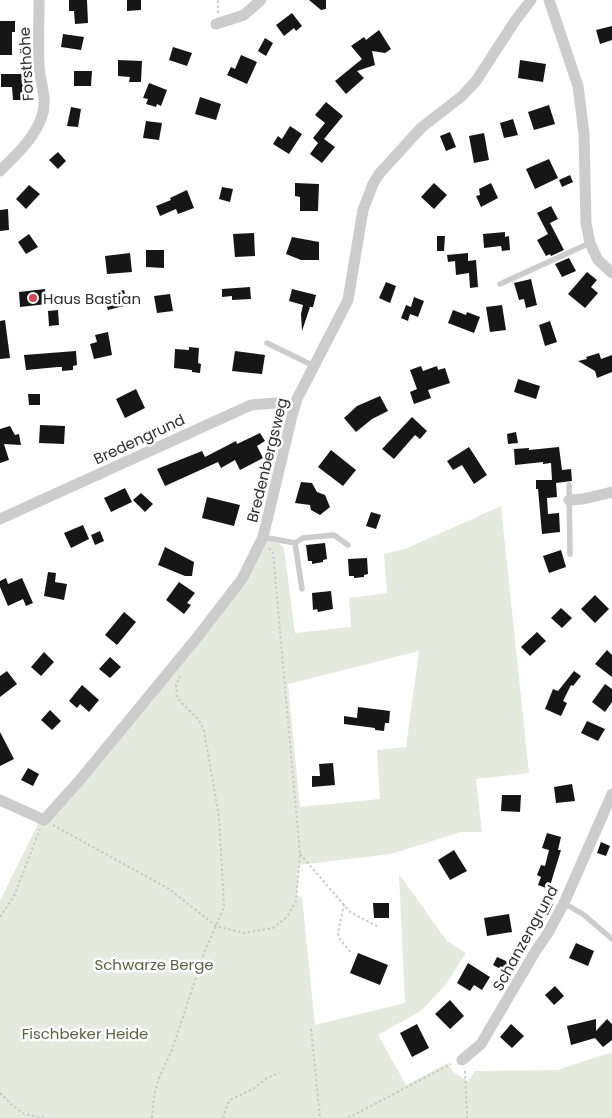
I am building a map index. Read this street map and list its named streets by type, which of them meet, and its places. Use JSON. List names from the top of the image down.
{
  "streets": {
    "street": [
      "Forsthöhe",
      "Bredengrund",
      "Bredenbergsweg",
      "Schanzengrund"
    ]
  },
  "crossings": [
    ["Bredengrund", "Bredenbergsweg"]
  ],
  "parks": ["Schwarze Berge", "Fischbeker Heide"],
  "places": ["Haus Bastian"]
}
